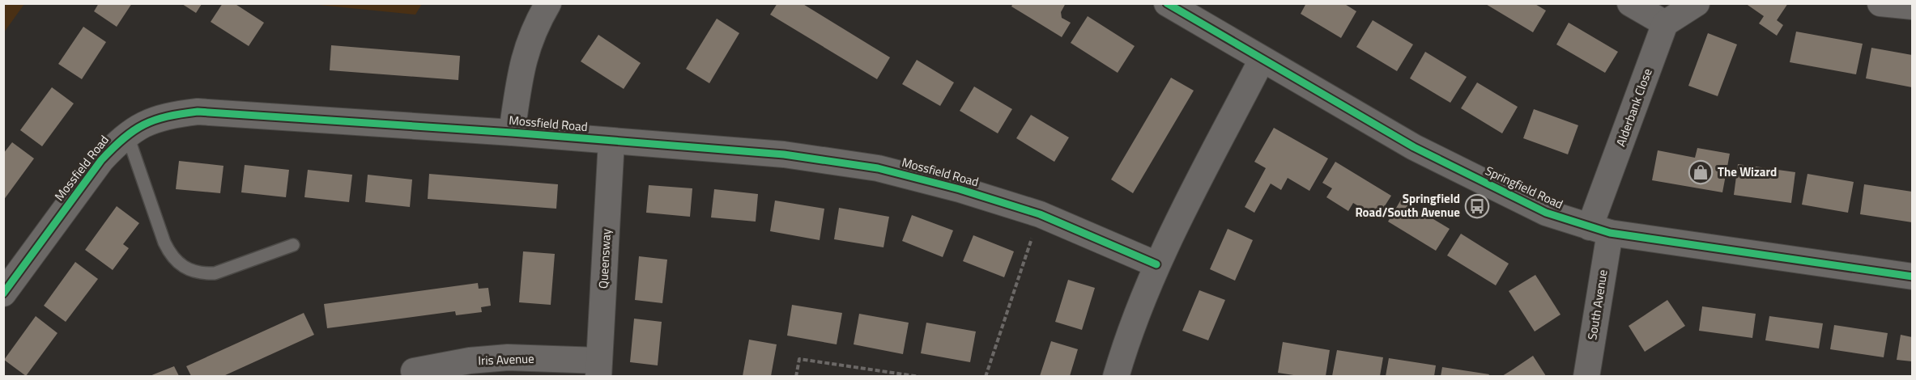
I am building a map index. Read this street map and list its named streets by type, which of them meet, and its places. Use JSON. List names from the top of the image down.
{
  "streets": {
    "street": [
      "Alderbank Close",
      "Mossfield Road",
      "Springfield Road",
      "Queensway",
      "South Avenue",
      "Iris Avenue"
    ]
  },
  "crossings": [
    ["Alderbank Close", "Springfield Road"],
    ["Alderbank Close", "South Avenue"],
    ["Mossfield Road", "Queensway"],
    ["Springfield Road", "South Avenue"],
    ["Queensway", "Iris Avenue"]
  ],
  "places": {
    "shop": ["The Wizard"],
    "bus stop": ["Springfield Road/South Avenue"]
  }
}
